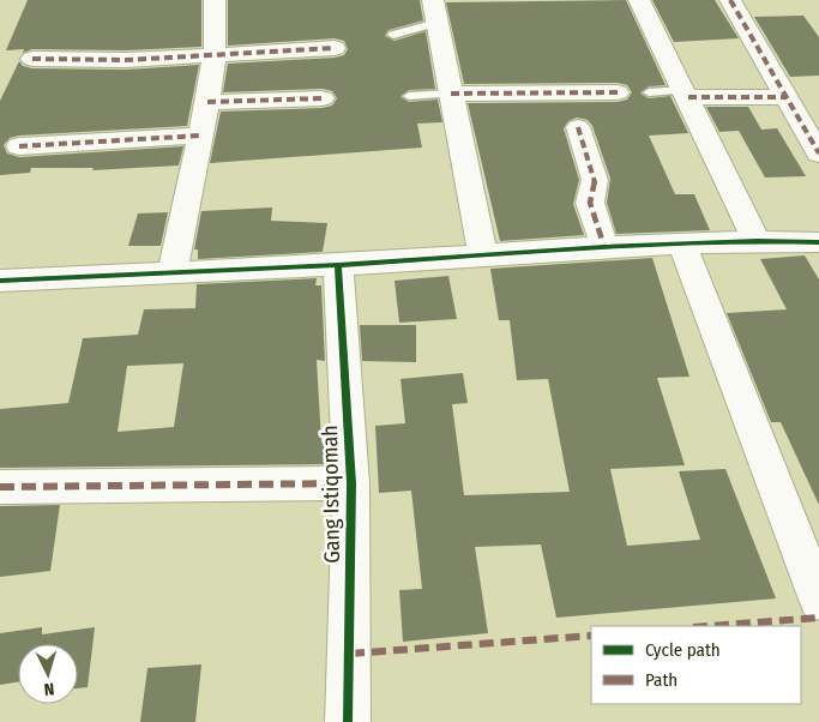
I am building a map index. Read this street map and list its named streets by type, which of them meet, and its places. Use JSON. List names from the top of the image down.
{
  "streets": {
    "street": ["Gang Istiqomah"]
  },
  "legend": ["Cycle path", "Path"],
  "north": "bottom"
}
